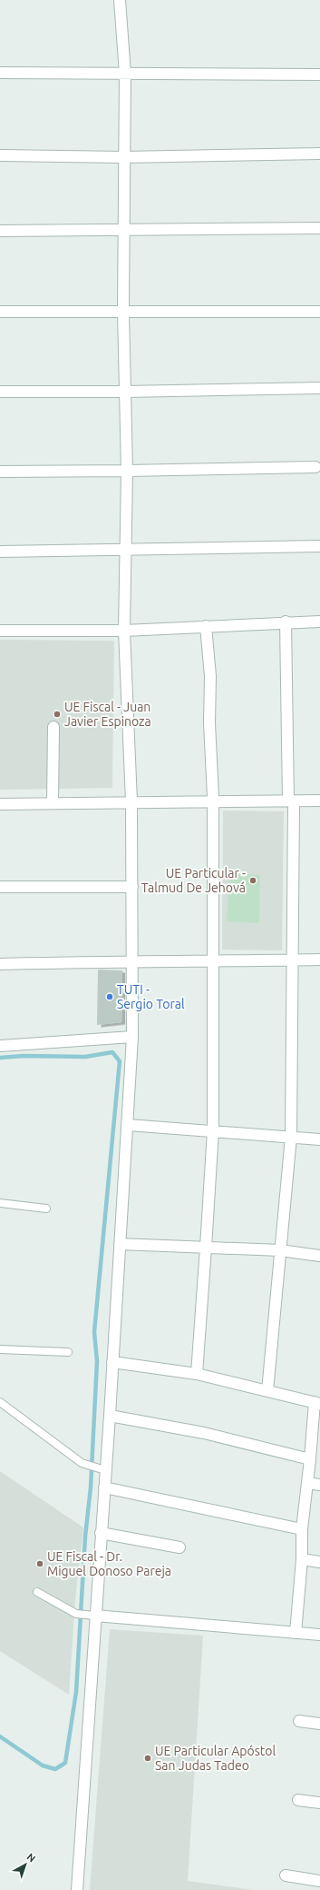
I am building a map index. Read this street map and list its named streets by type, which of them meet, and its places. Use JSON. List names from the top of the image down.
{
  "places": [
    "UE Fiscal - Juan Javier Espinoza",
    "UE Particular - Talmud De Jehová",
    "TUTI - Sergio Toral",
    "UE Fiscal - Dr. Miguel Donoso Pareja",
    "UE Particular Apóstol San Judas Tadeo"
  ],
  "north": "top right"
}
